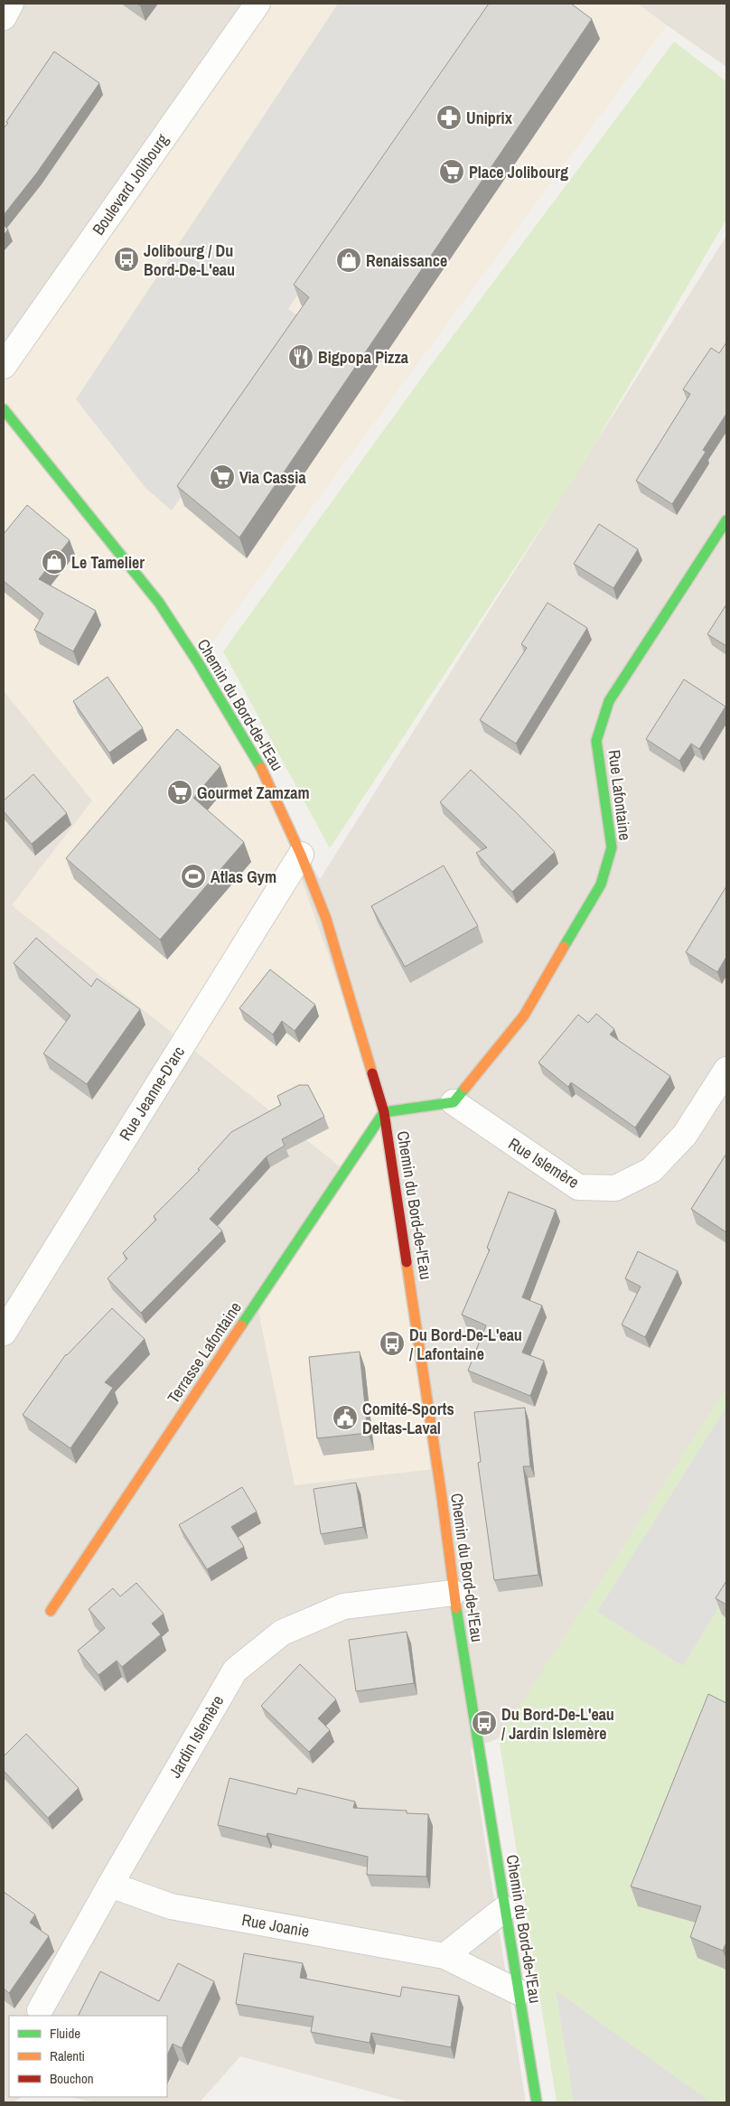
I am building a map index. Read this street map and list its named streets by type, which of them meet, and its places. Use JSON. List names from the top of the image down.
{
  "streets": {
    "street": [
      "Boulevard Jolibourg",
      "Chemin du Bord-de-l'Eau",
      "Rue Lafontaine",
      "Rue Jeanne-D'arc",
      "Rue Islemère",
      "Terrasse Lafontaine",
      "Jardin Islemère",
      "Rue Joanie"
    ]
  },
  "crossings": [
    ["Chemin du Bord-de-l'Eau", "Rue Jeanne-D'arc"],
    ["Chemin du Bord-de-l'Eau", "Terrasse Lafontaine"],
    ["Chemin du Bord-de-l'Eau", "Jardin Islemère"],
    ["Chemin du Bord-de-l'Eau", "Rue Joanie"],
    ["Rue Lafontaine", "Rue Islemère"],
    ["Jardin Islemère", "Rue Joanie"]
  ],
  "places": {
    "pharmacy": ["Uniprix"],
    "supermarket": ["Place Jolibourg", "Via Cassia", "Gourmet Zamzam"],
    "bus stop": ["Jolibourg / Du Bord-De-L'eau", "Du Bord-De-L'eau / Lafontaine", "Du Bord-De-L'eau / Jardin Islemère"],
    "shop": ["Renaissance", "Le Tamelier"],
    "restaurant": ["Bigpopa Pizza"],
    "sports": ["Atlas Gym"],
    "public building": ["Comité-Sports Deltas-Laval"]
  },
  "legend": ["Fluide", "Ralenti", "Bouchon"]
}
